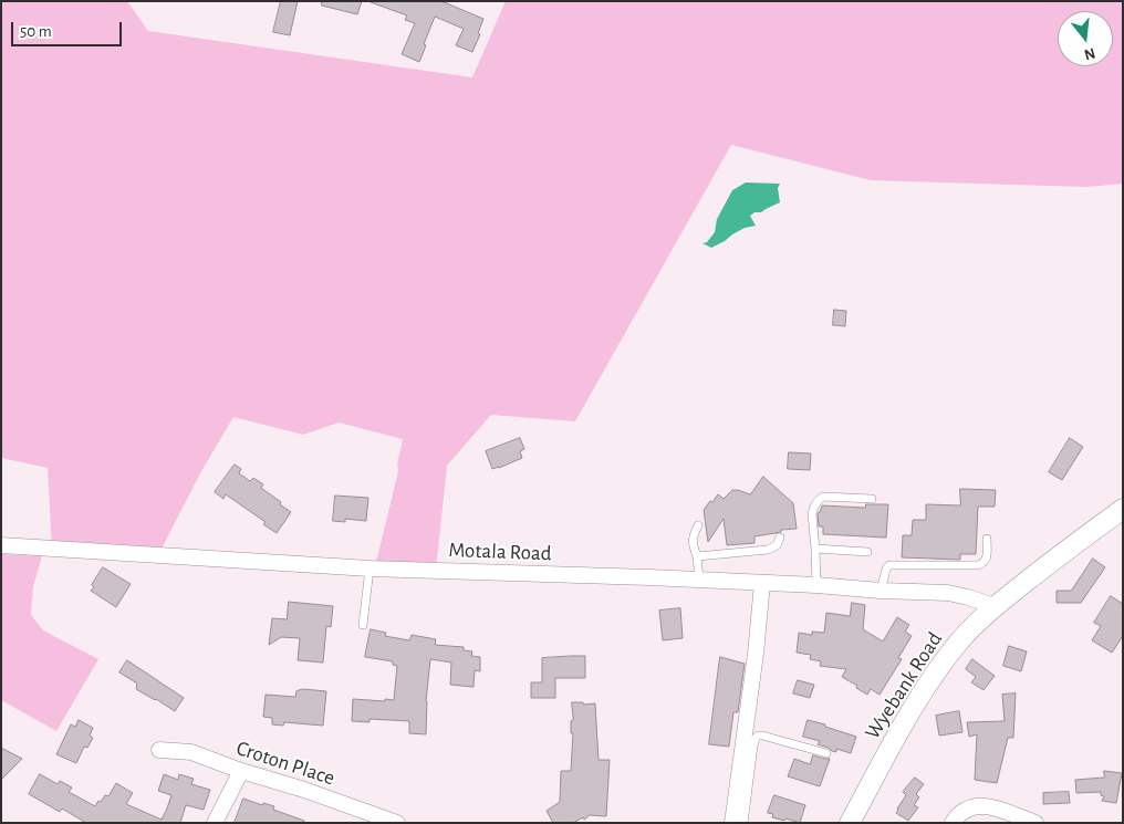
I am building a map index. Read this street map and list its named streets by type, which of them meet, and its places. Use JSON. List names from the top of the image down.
{
  "streets": {
    "street": ["Motala Road", "Wyebank Road", "Croton Place"]
  },
  "crossings": [
    ["Motala Road", "Wyebank Road"]
  ],
  "scale_bar": "50 m",
  "north": "bottom"
}
